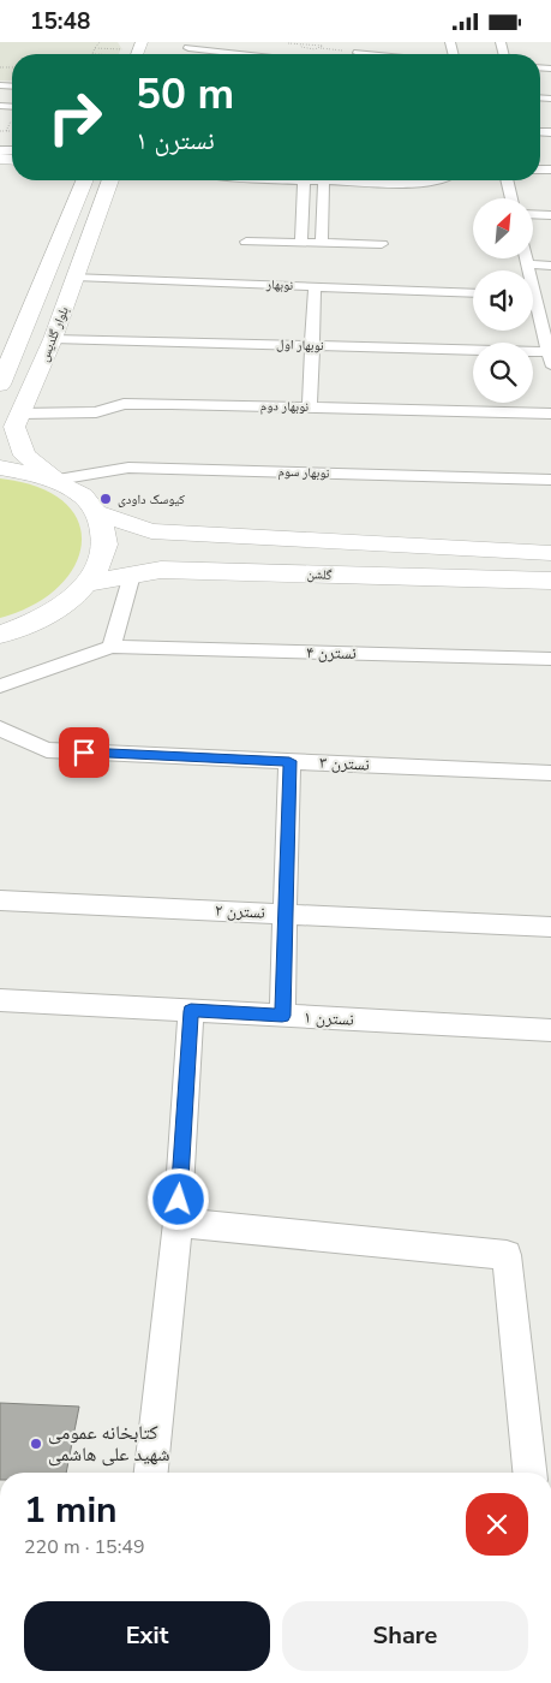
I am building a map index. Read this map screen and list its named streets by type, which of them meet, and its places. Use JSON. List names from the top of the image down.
{
  "streets": {
    "main road": ["بلوار گلدیس", "گلشن"],
    "street": [
      "نوبهار",
      "نوبهار اول",
      "نوبهار دوم",
      "نوبهار سوم",
      "نسترن ۴",
      "نسترن ۳",
      "نسترن ۲",
      "نسترن ۱"
    ]
  },
  "crossings": [
    ["نوبهار", "بلوار گلدیس"],
    ["بلوار گلدیس", "نوبهار اول"],
    ["بلوار گلدیس", "نوبهار دوم"],
    ["بلوار گلدیس", "نوبهار سوم"]
  ],
  "places": ["کیوسک داودی", "کتابخانه عمومی شهید علی هاشمی"],
  "north": "top right",
  "page": {
    "status": "15:48",
    "turn": ["50 m", "نسترن ۱"],
    "heading": ["1 min", "220 m · 15:49"],
    "buttons": ["Exit", "Share"]
  }
}
